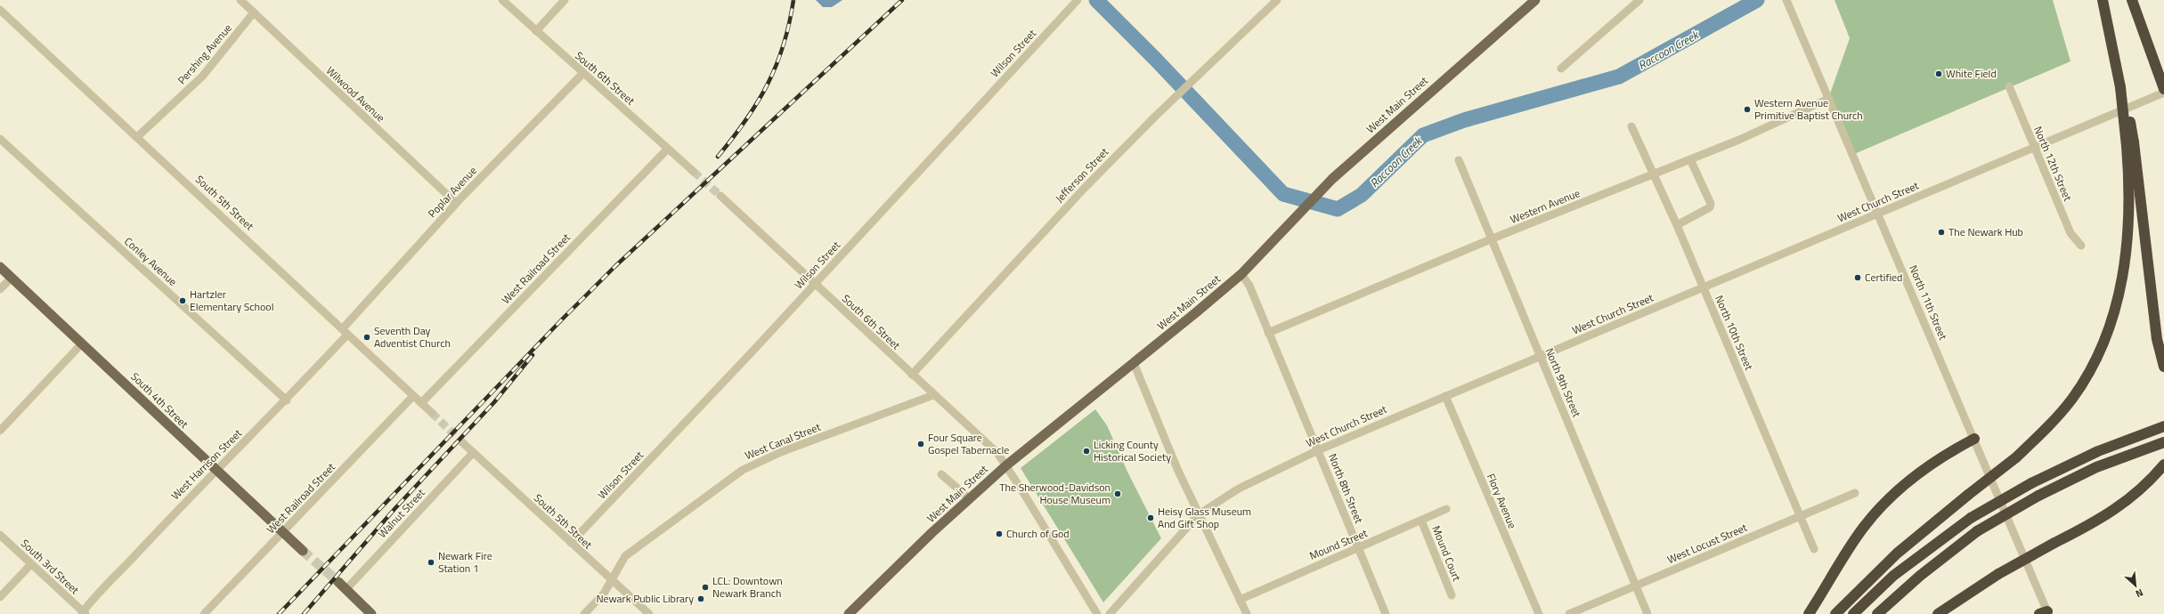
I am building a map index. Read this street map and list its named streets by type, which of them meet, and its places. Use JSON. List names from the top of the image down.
{
  "streets": {
    "main road": ["West Main Street", "South 4th Street"],
    "street": [
      "Wilson Street",
      "Pershing Avenue",
      "South 6th Street",
      "Wilwood Avenue",
      "North 12th Street",
      "Jefferson Street",
      "Poplar Avenue",
      "West Church Street",
      "South 5th Street",
      "Western Avenue",
      "Conley Avenue",
      "West Railroad Street",
      "North 11th Street",
      "North 10th Street",
      "North 9th Street",
      "West Canal Street",
      "West Harrison Street",
      "North 8th Street",
      "Flory Avenue",
      "Walnut Street",
      "West Locust Street",
      "Mound Street",
      "Mound Court",
      "South 3rd Street"
    ]
  },
  "crossings": [
    ["Wilson Street", "South 6th Street"],
    ["Wilson Street", "South 5th Street"],
    ["Pershing Avenue", "Wilwood Avenue"],
    ["Pershing Avenue", "South 5th Street"],
    ["South 6th Street", "West Main Street"],
    ["South 6th Street", "Jefferson Street"],
    ["South 6th Street", "Poplar Avenue"],
    ["South 6th Street", "West Railroad Street"],
    ["South 6th Street", "West Canal Street"],
    ["Wilwood Avenue", "Poplar Avenue"],
    ["West Main Street", "North 8th Street"],
    ["North 12th Street", "West Church Street"],
    ["Poplar Avenue", "South 5th Street"],
    ["Poplar Avenue", "West Harrison Street"],
    ["West Church Street", "North 11th Street"],
    ["West Church Street", "North 10th Street"],
    ["West Church Street", "North 9th Street"],
    ["West Church Street", "North 8th Street"],
    ["West Church Street", "Flory Avenue"],
    ["South 5th Street", "West Railroad Street"],
    ["South 5th Street", "West Canal Street"],
    ["South 5th Street", "West Harrison Street"],
    ["South 5th Street", "Walnut Street"],
    ["Western Avenue", "North 11th Street"],
    ["Western Avenue", "North 10th Street"],
    ["Western Avenue", "North 9th Street"],
    ["Western Avenue", "North 8th Street"],
    ["Conley Avenue", "West Harrison Street"],
    ["West Railroad Street", "South 4th Street"],
    ["North 10th Street", "West Locust Street"],
    ["North 9th Street", "West Locust Street"],
    ["South 4th Street", "West Harrison Street"],
    ["West Harrison Street", "South 3rd Street"],
    ["North 8th Street", "Mound Street"],
    ["Mound Street", "Mound Court"]
  ],
  "water": ["Raccoon Creek"],
  "places": [
    "White Field",
    "Western Avenue Primitive Baptist Church",
    "The Newark Hub",
    "Certified",
    "Hartzler Elementary School",
    "Seventh Day Adventist Church",
    "Four Square Gospel Tabernacle",
    "Licking County Historical Society",
    "The Sherwood-Davidson House Museum",
    "Heisy Glass Museum And Gift Shop",
    "Church of God",
    "Newark Fire Station 1",
    "LCL: Downtown Newark Branch",
    "Newark Public Library"
  ],
  "north": "bottom right"
}
